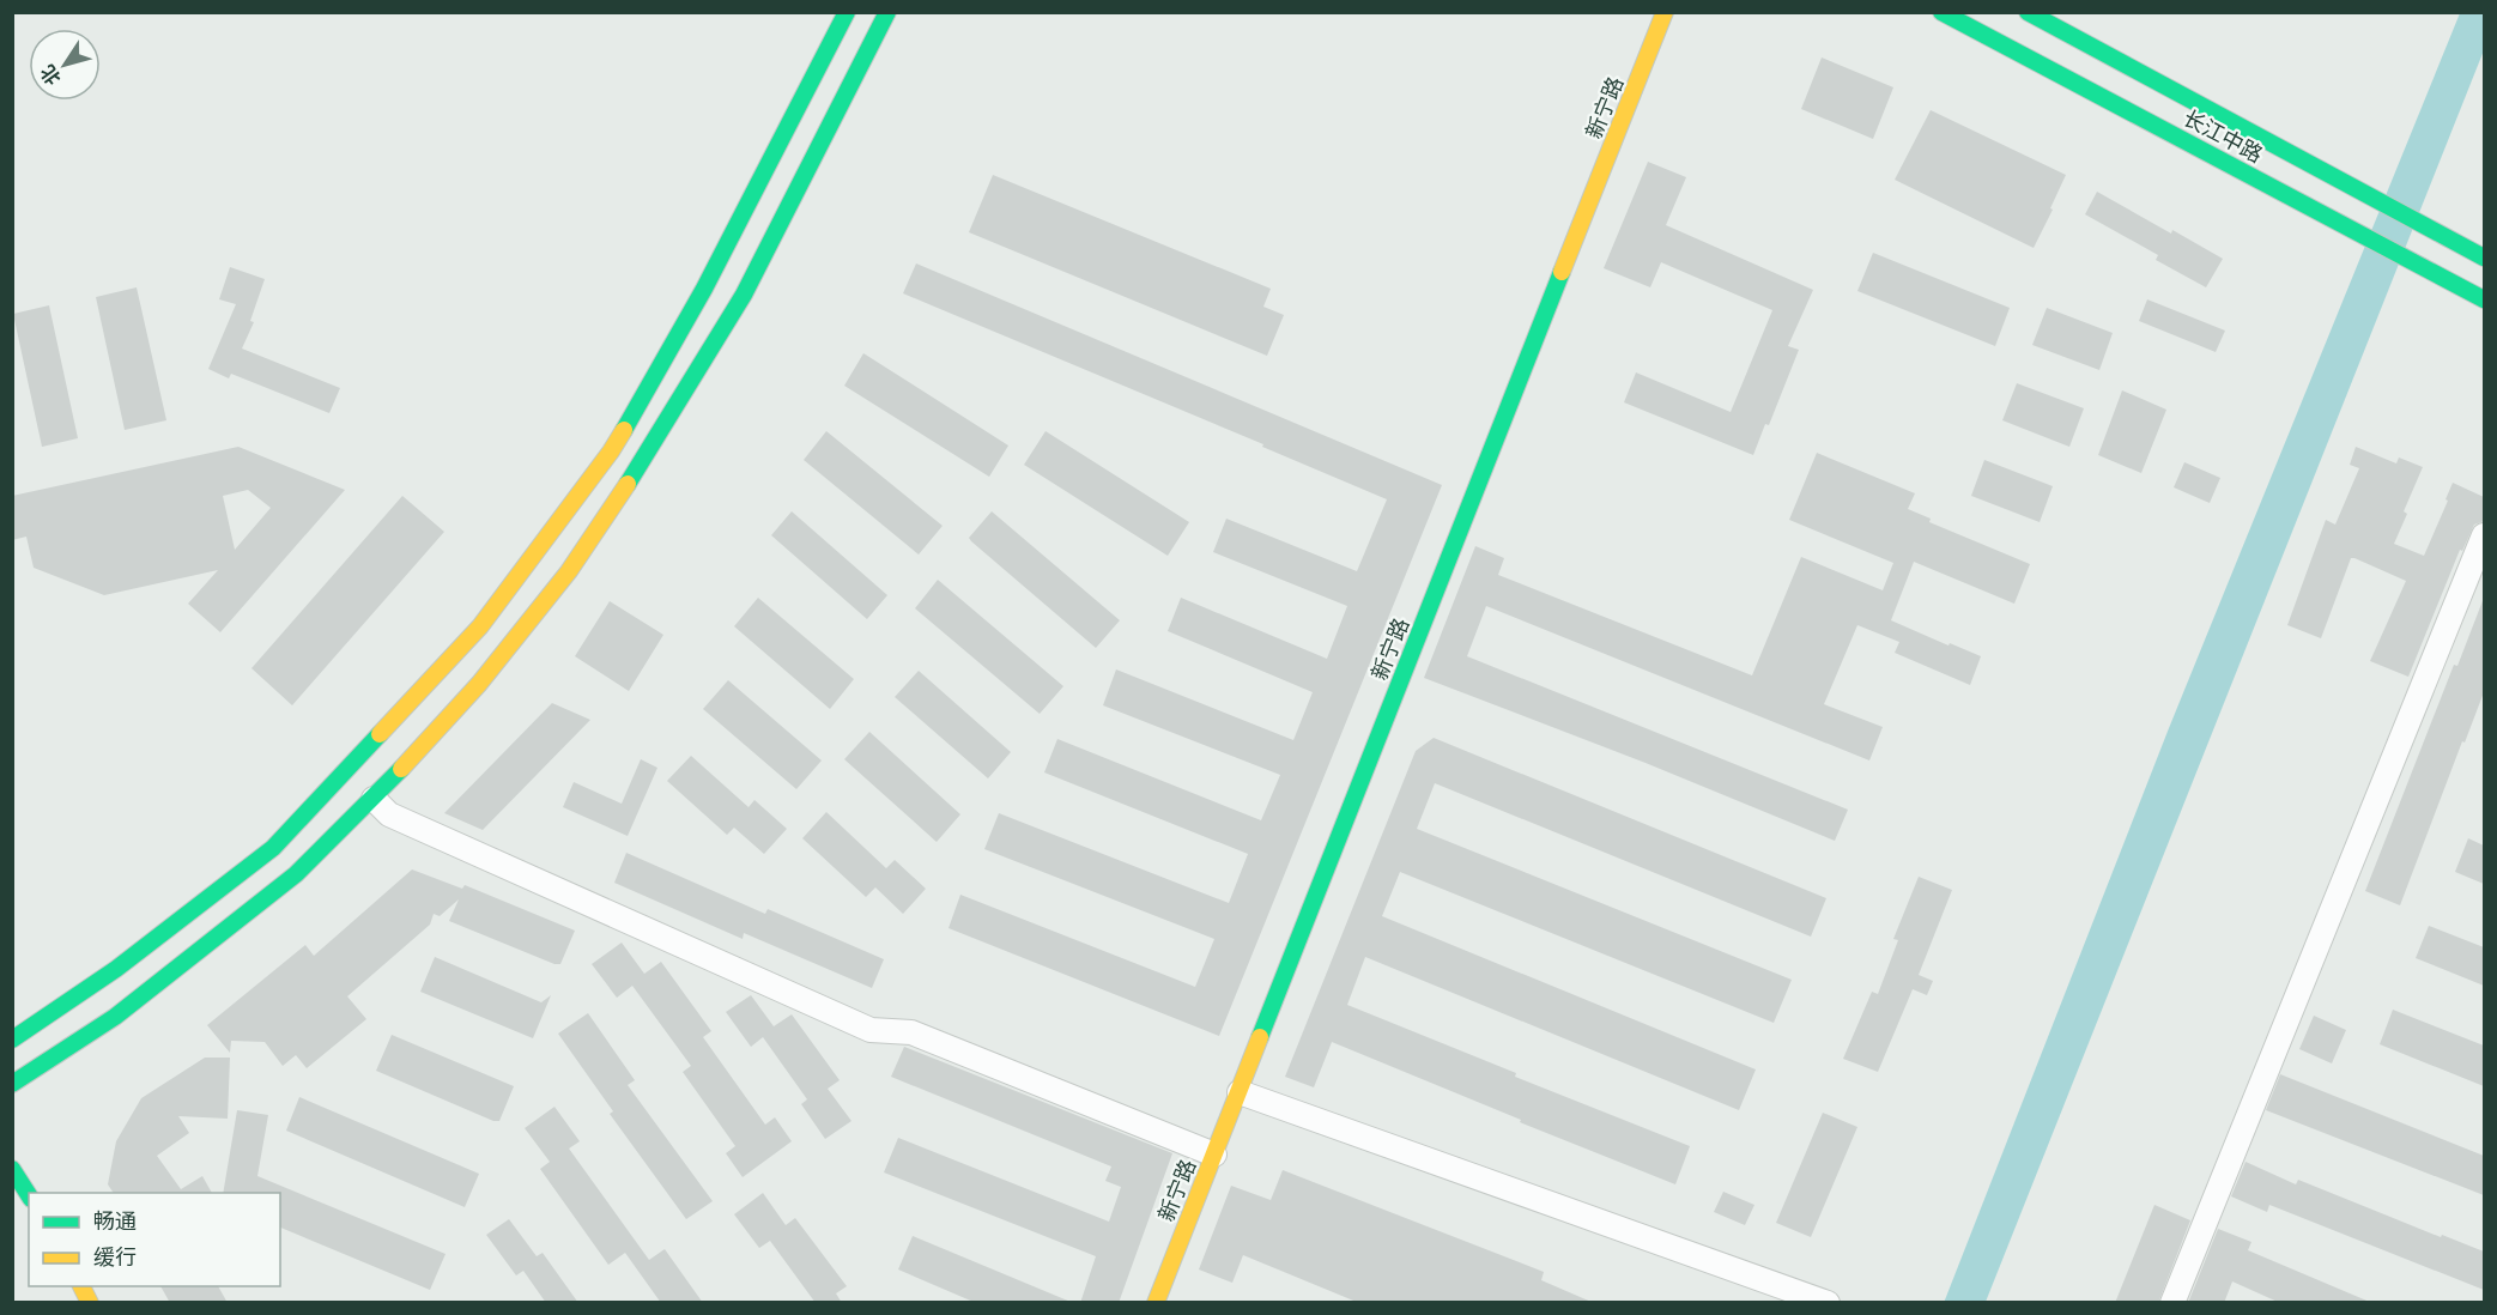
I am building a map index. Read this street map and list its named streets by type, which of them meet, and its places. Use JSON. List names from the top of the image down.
{
  "streets": {
    "main road": ["新宁路", "长江中路"]
  },
  "legend": ["畅通", "缓行"],
  "north": "bottom left"
}
